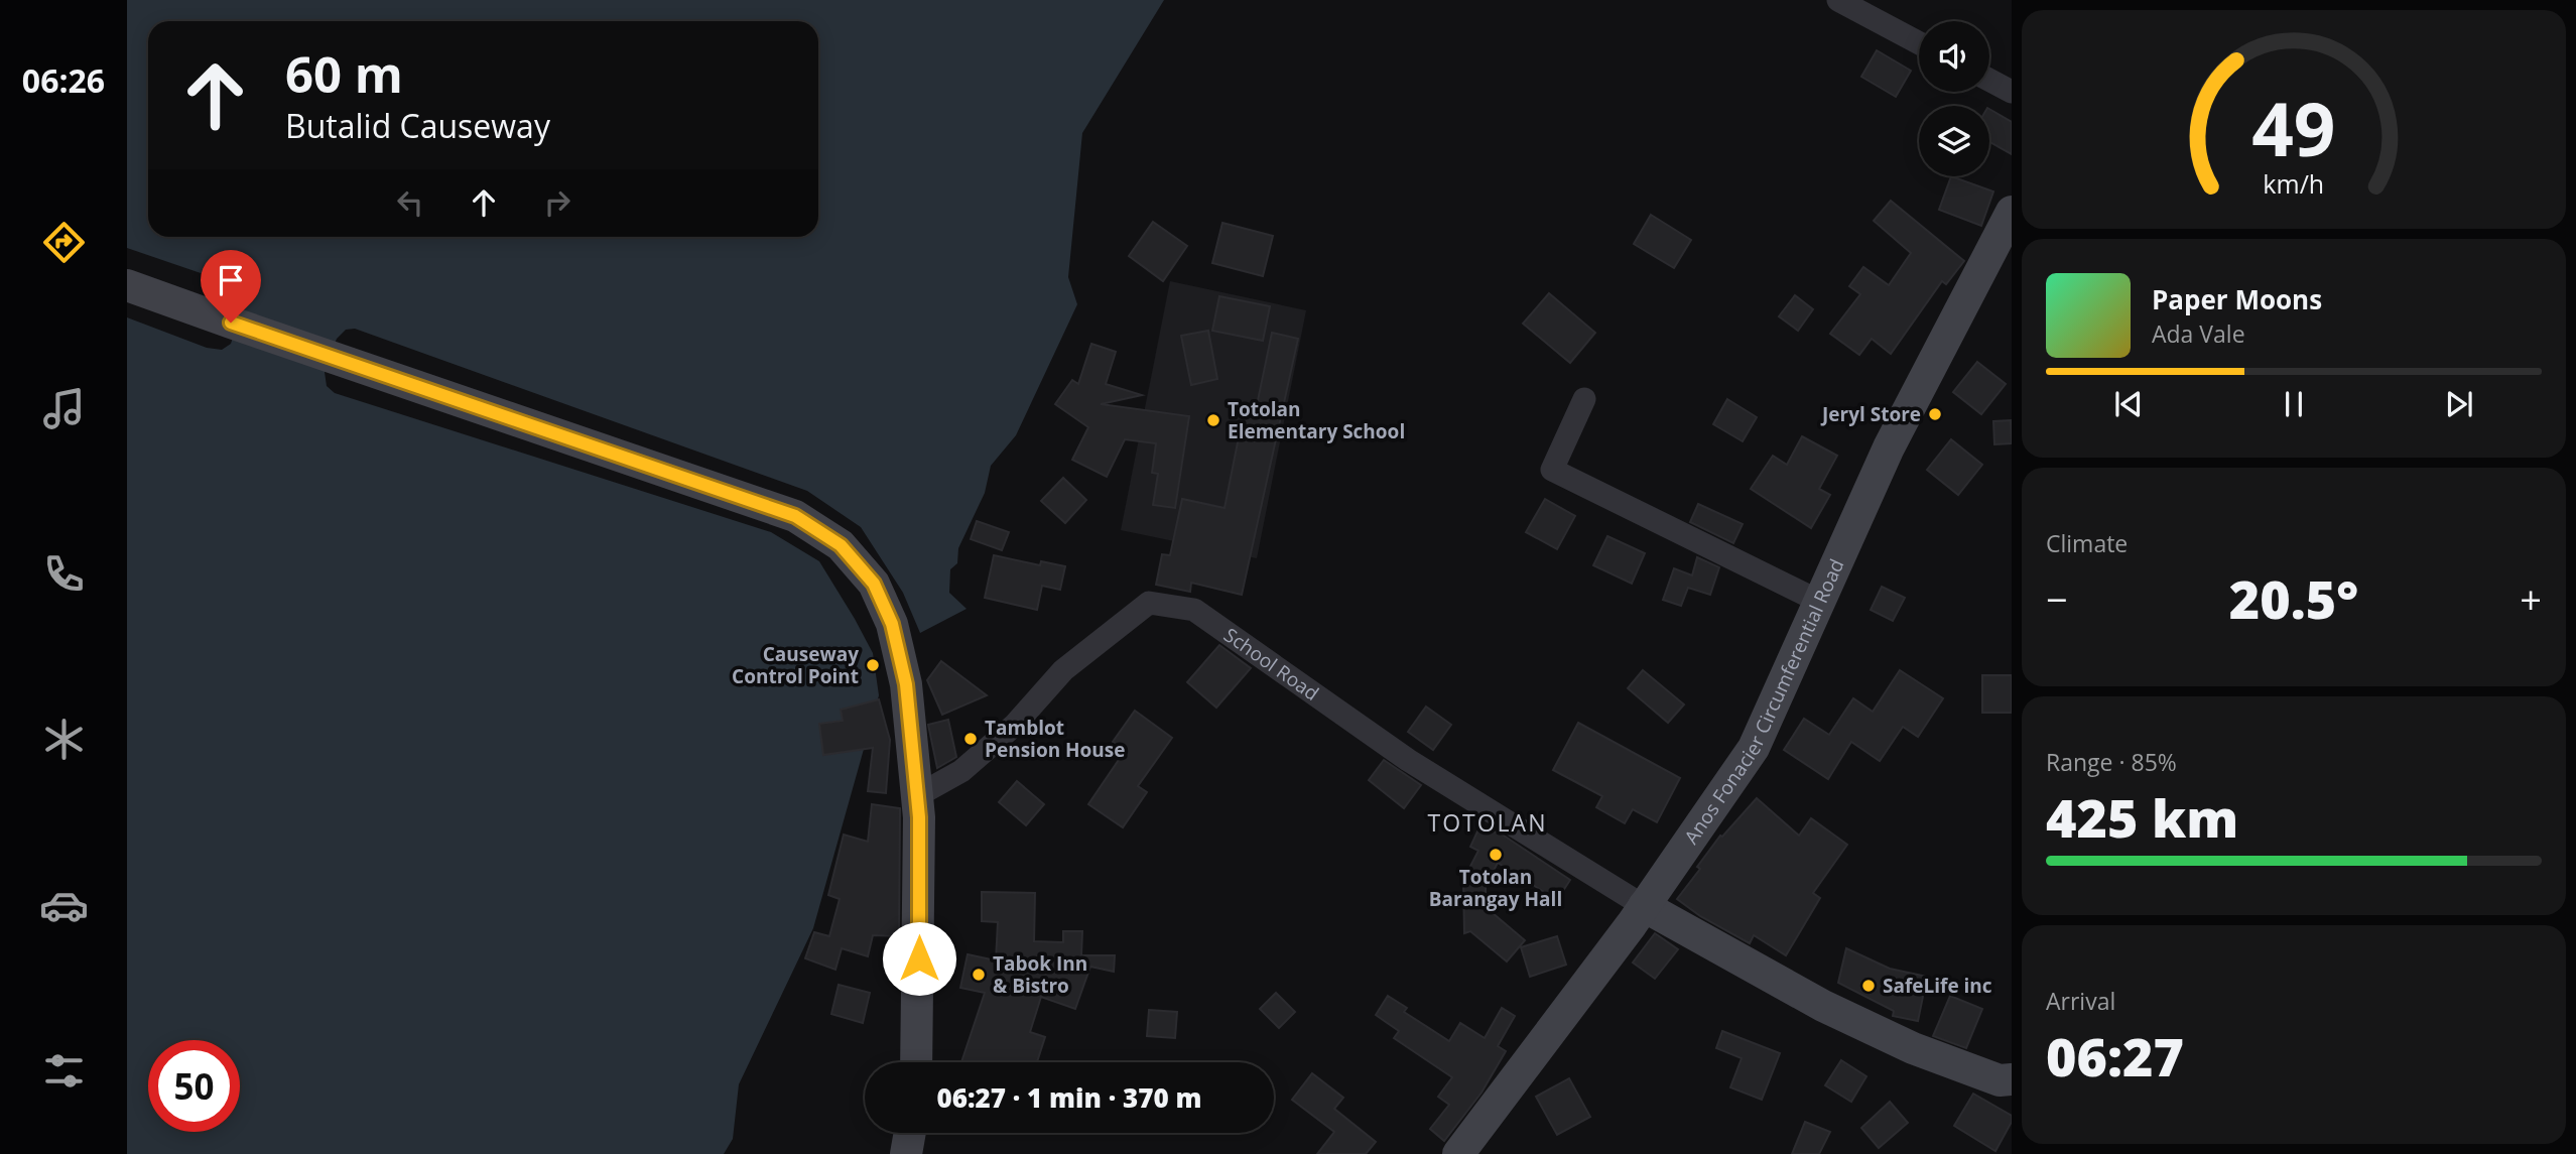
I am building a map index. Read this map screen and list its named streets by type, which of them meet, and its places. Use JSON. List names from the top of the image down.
{
  "streets": {
    "main road": ["Anos Fonacier Circumferential Road"],
    "street": ["School Road"]
  },
  "crossings": [
    ["School Road", "Anos Fonacier Circumferential Road"]
  ],
  "districts": ["TOTOLAN"],
  "places": [
    "Jeryl Store",
    "Totolan Elementary School",
    "Causeway Control Point",
    "Tamblot Pension House",
    "Totolan Barangay Hall",
    "Tabok Inn & Bistro",
    "SafeLife inc"
  ],
  "page": {
    "tabs": "06:26",
    "turn": ["60 m", "Butalid Causeway"],
    "song": ["Paper Moons", "Ada Vale"],
    "tile": [
      "Climate",
      ["Range · 85%", "425 km"],
      ["Arrival", "06:27"]
    ],
    "heat": ["−", "20.5°", "+"],
    "limit": "50",
    "trip": "06:27 · 1 min · 370 m",
    "gauge": ["49", "km/h"]
  }
}
